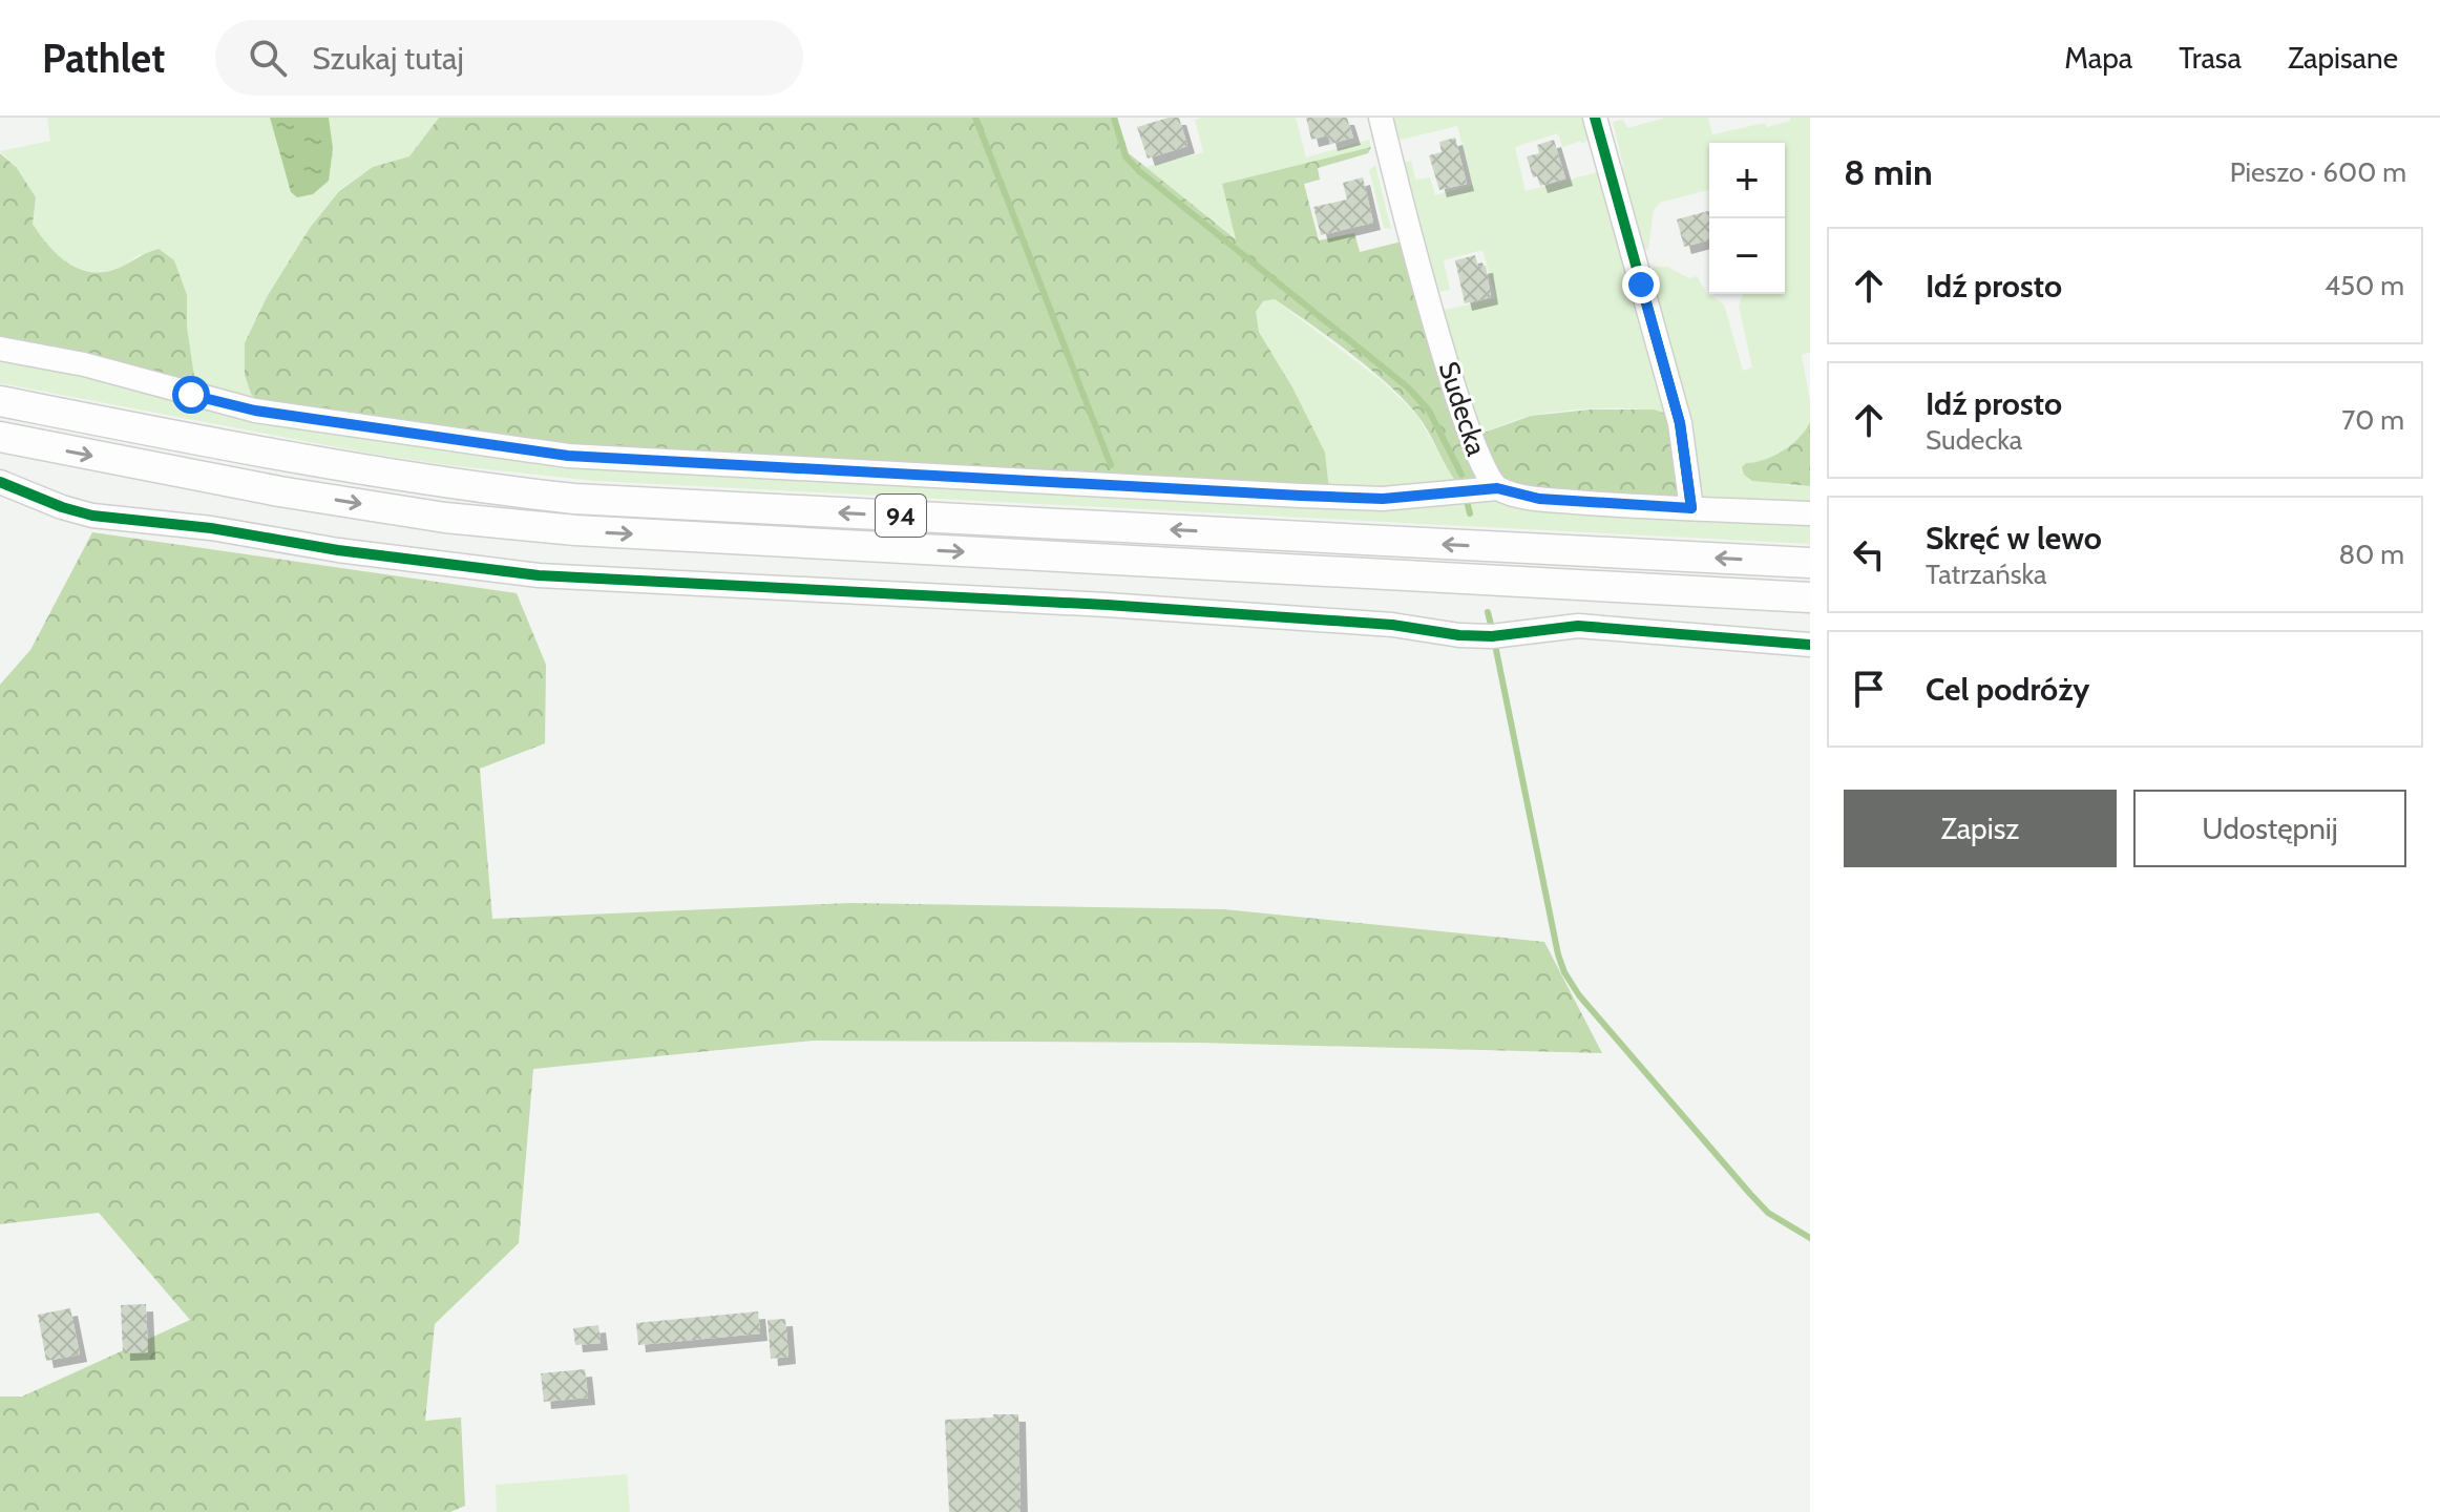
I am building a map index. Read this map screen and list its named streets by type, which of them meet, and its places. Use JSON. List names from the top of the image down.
{
  "streets": {
    "main road": ["94"],
    "street": ["Sudecka"]
  },
  "page": {
    "header": "Pathlet",
    "search": "Szukaj tutaj",
    "nav": ["Mapa", "Trasa", "Zapisane"],
    "heading": ["8 min", "Pieszo · 600 m"],
    "map_buttons": ["+", "−"],
    "list": [
      ["Idź prosto", "450 m"],
      ["Idź prosto", "Sudecka", "70 m"],
      ["Skręć w lewo", "Tatrzańska", "80 m"],
      "Cel podróży"
    ],
    "buttons": ["Zapisz", "Udostępnij"]
  }
}
